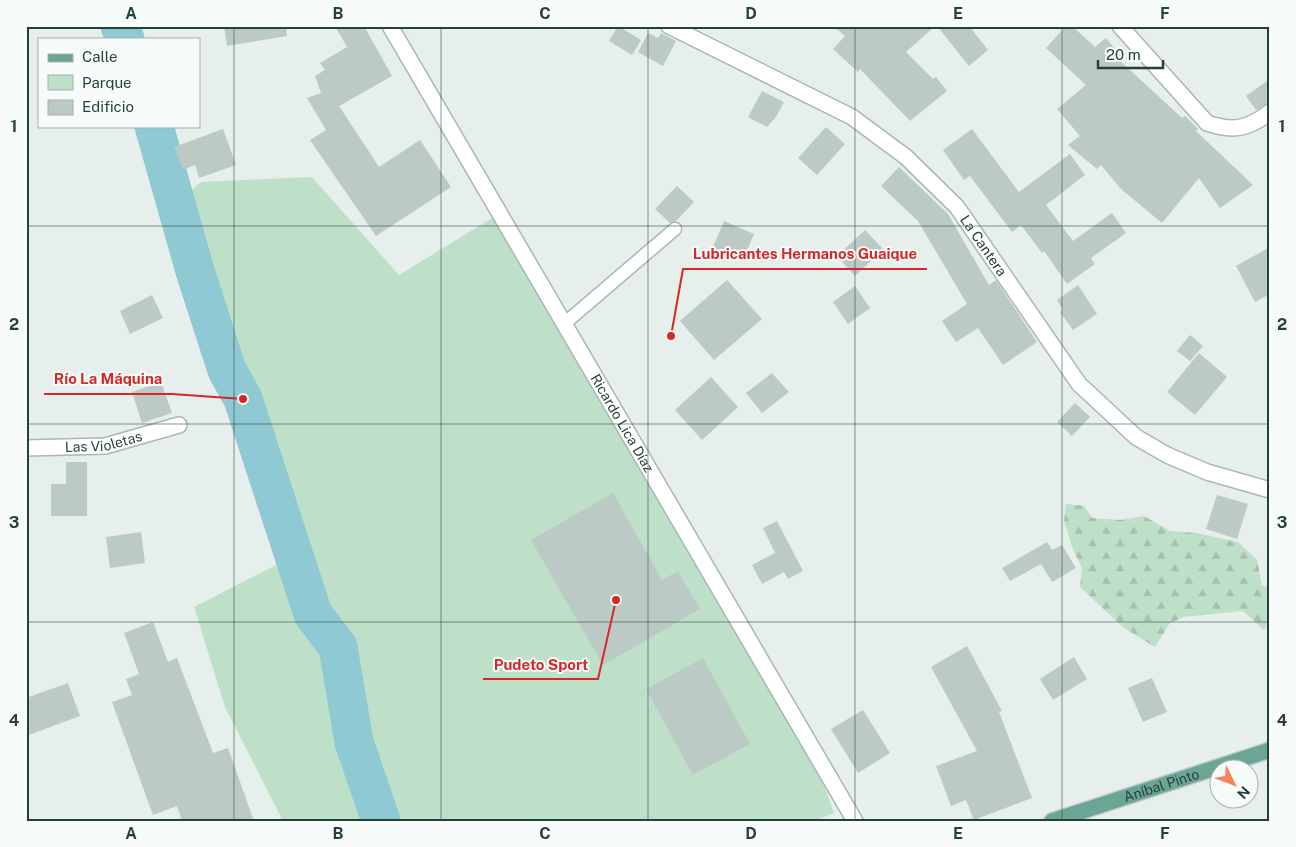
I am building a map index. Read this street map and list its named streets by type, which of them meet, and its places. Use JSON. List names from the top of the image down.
{
  "streets": {
    "main road": ["Aníbal Pinto"],
    "street": ["La Cantera", "Ricardo Lica Díaz", "Las Violetas"]
  },
  "places": ["Lubricantes Hermanos Guaique", "Río La Máquina", "Pudeto Sport"],
  "legend": ["Calle", "Parque", "Edificio"],
  "scale_bar": "20 m",
  "north": "bottom right",
  "grid": {
    "columns": [
      "A",
      "B",
      "C",
      "D",
      "E",
      "F"
    ],
    "rows": [
      "1",
      "2",
      "3",
      "4"
    ]
  }
}
